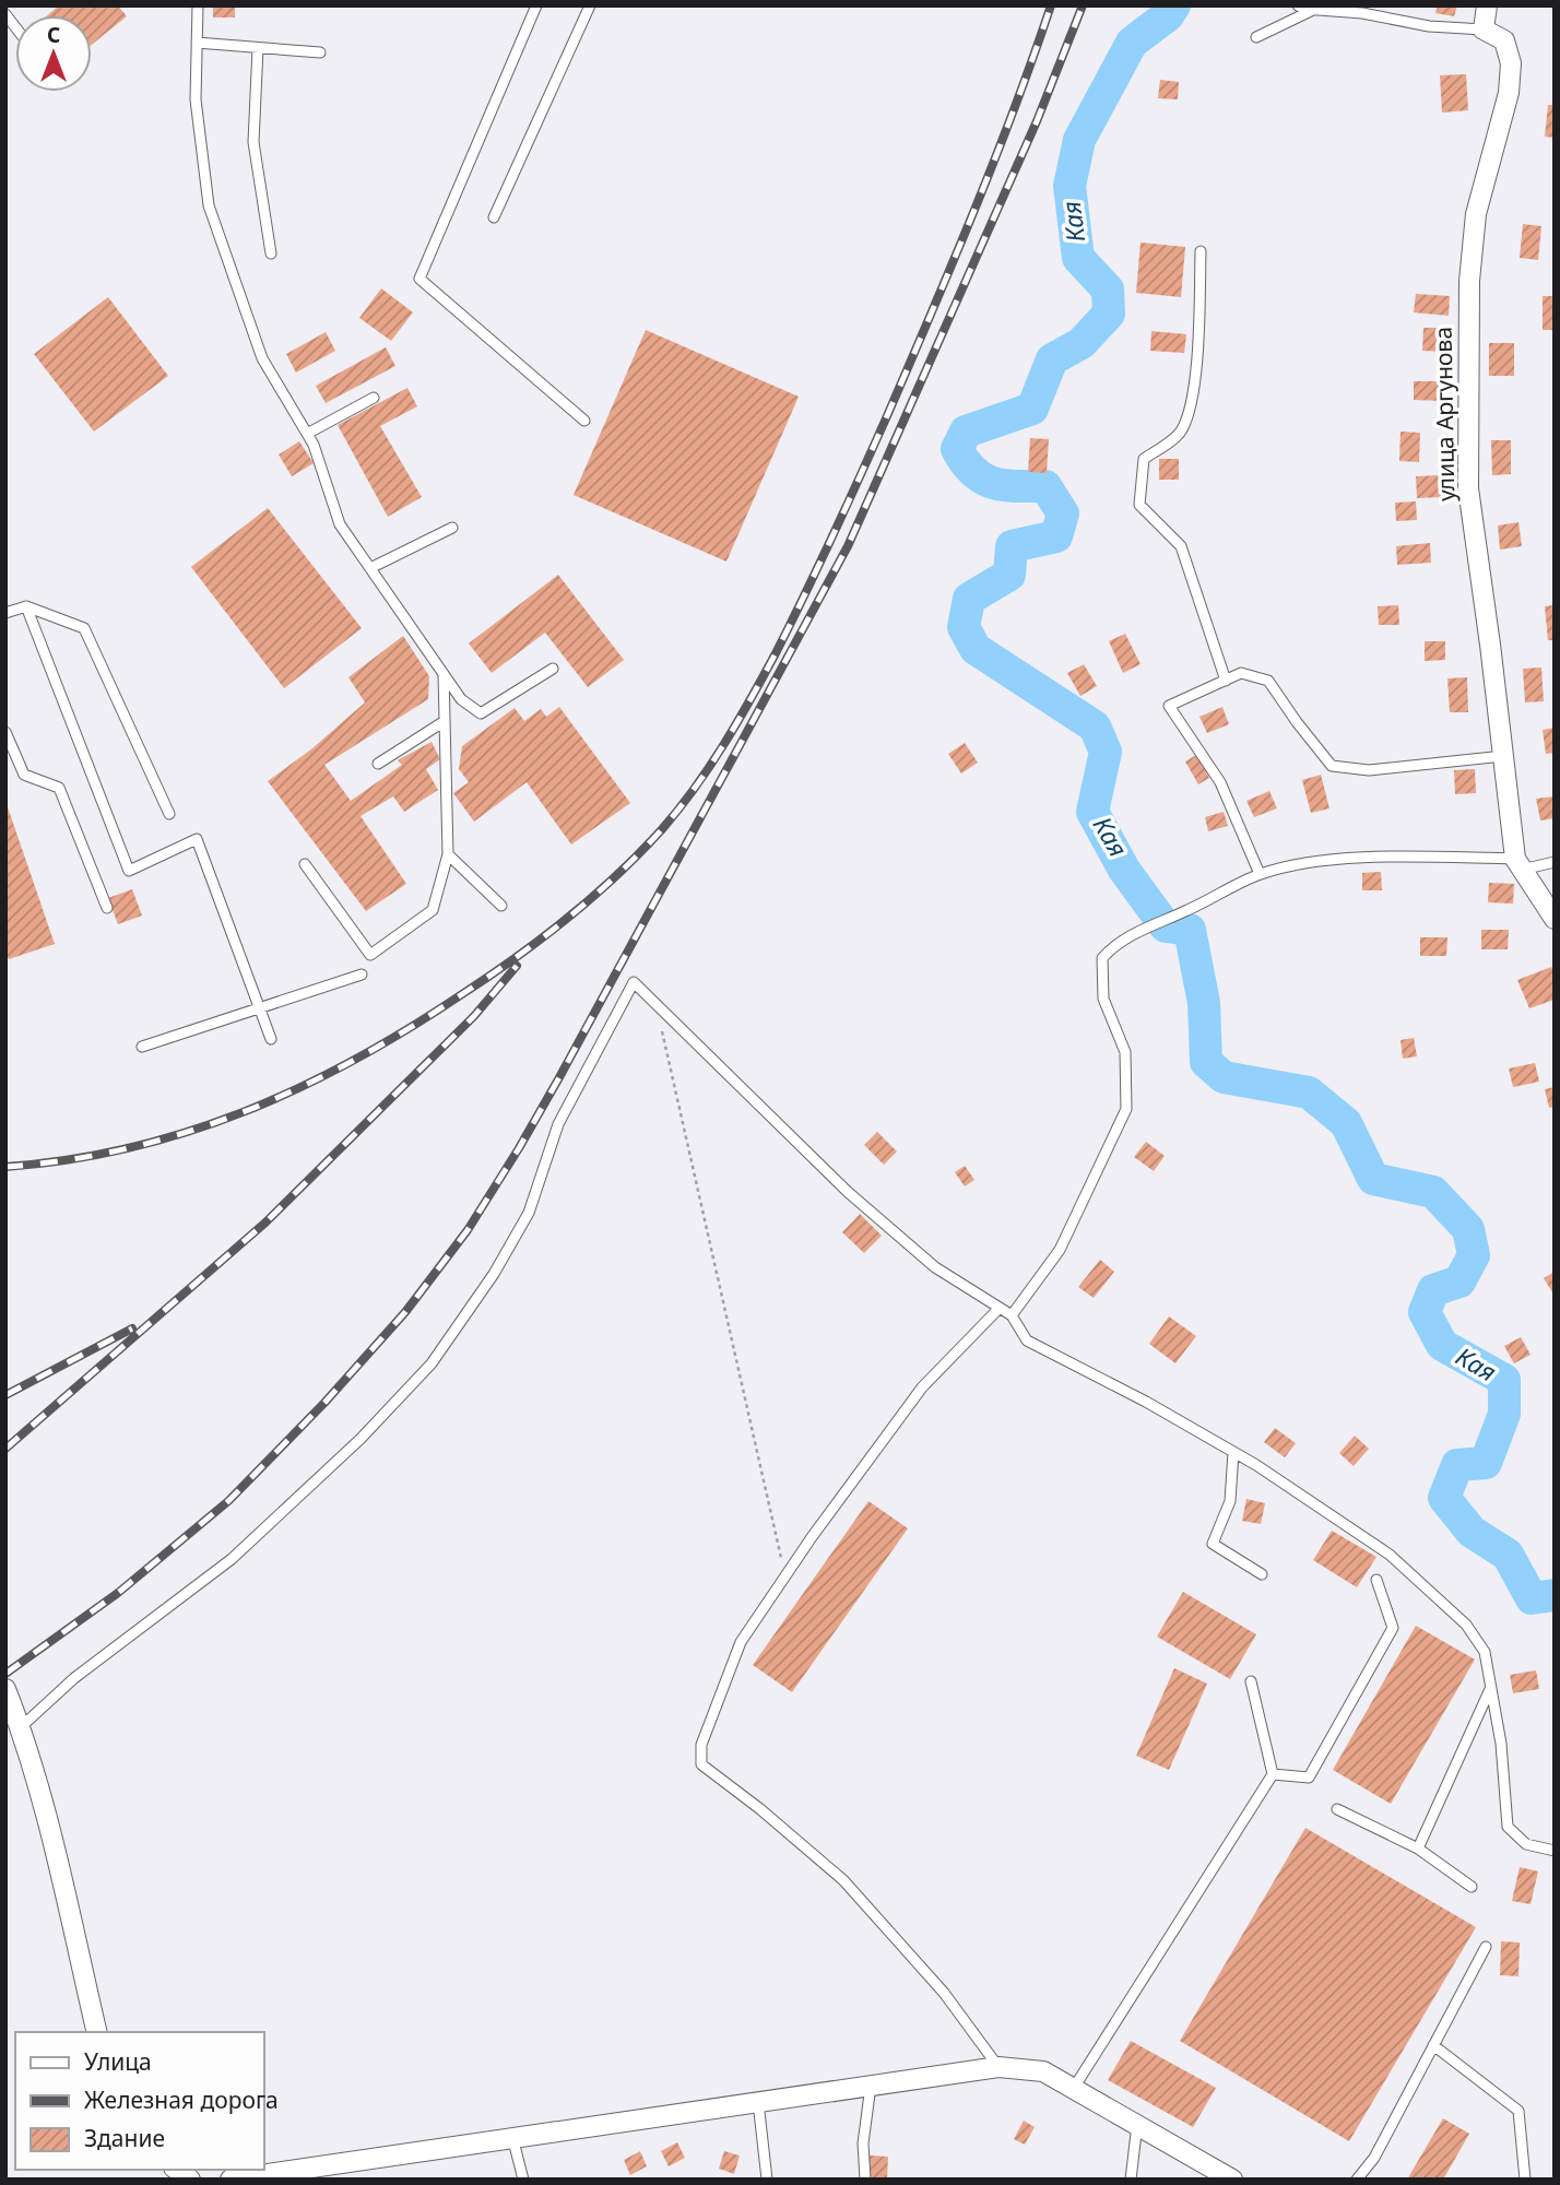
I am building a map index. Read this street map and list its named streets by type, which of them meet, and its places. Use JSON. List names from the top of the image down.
{
  "streets": {
    "street": ["улица Аргунова"]
  },
  "water": ["Кая"],
  "legend": ["Улица", "Железная дорога", "Здание"],
  "north": "top"
}
